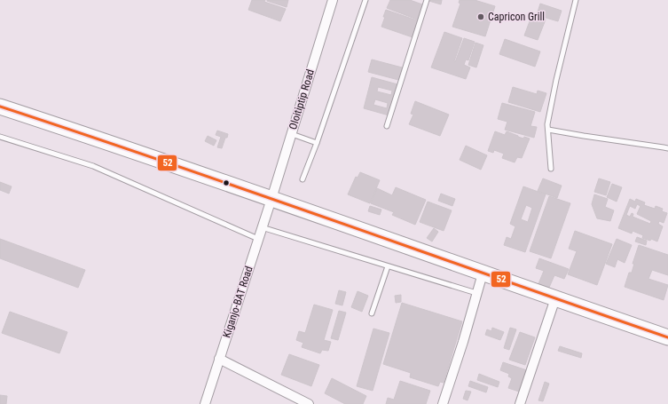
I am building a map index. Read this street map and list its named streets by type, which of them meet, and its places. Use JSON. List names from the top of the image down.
{
  "streets": {
    "street": ["Oloitiptip Road", "Kiganjo-BAT Road"]
  },
  "crossings": [
    ["Oloitiptip Road", "Kiganjo-BAT Road"]
  ],
  "places": ["Capricon Grill"],
  "lines": ["transit line 52"]
}
